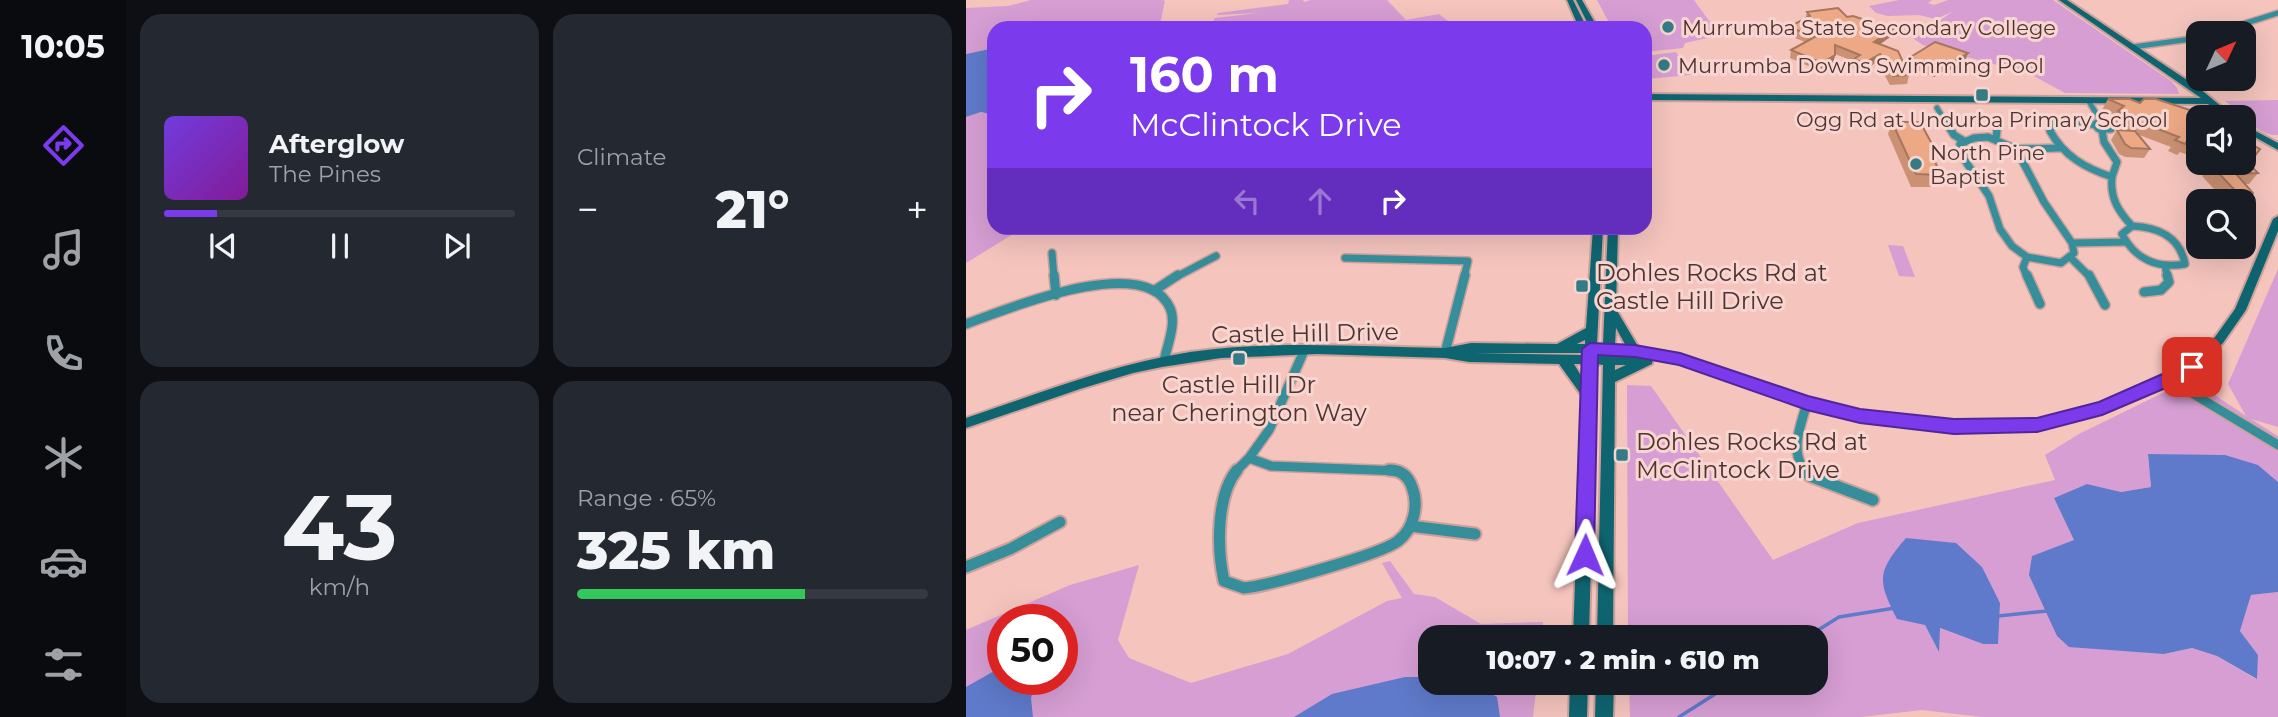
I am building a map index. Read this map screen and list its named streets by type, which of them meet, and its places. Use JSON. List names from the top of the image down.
{
  "streets": {
    "street": ["Castle Hill Drive"]
  },
  "places": {
    "other": ["Murrumba State Secondary College", "Murrumba Downs Swimming Pool", "North Pine Baptist"],
    "transit": [
      "Ogg Rd at Undurba Primary School",
      "Dohles Rocks Rd at Castle Hill Drive",
      "Castle Hill Dr near Cherington Way",
      "Dohles Rocks Rd at McClintock Drive"
    ]
  },
  "north": "top right",
  "page": {
    "tabs": "10:05",
    "tile": [
      "Climate",
      ["43", "km/h"],
      ["Range · 65%", "325 km"]
    ],
    "turn": ["160 m", "McClintock Drive"],
    "song": ["Afterglow", "The Pines"],
    "heat": ["−", "21°", "+"],
    "limit": "50",
    "trip": "10:07 · 2 min · 610 m"
  }
}
